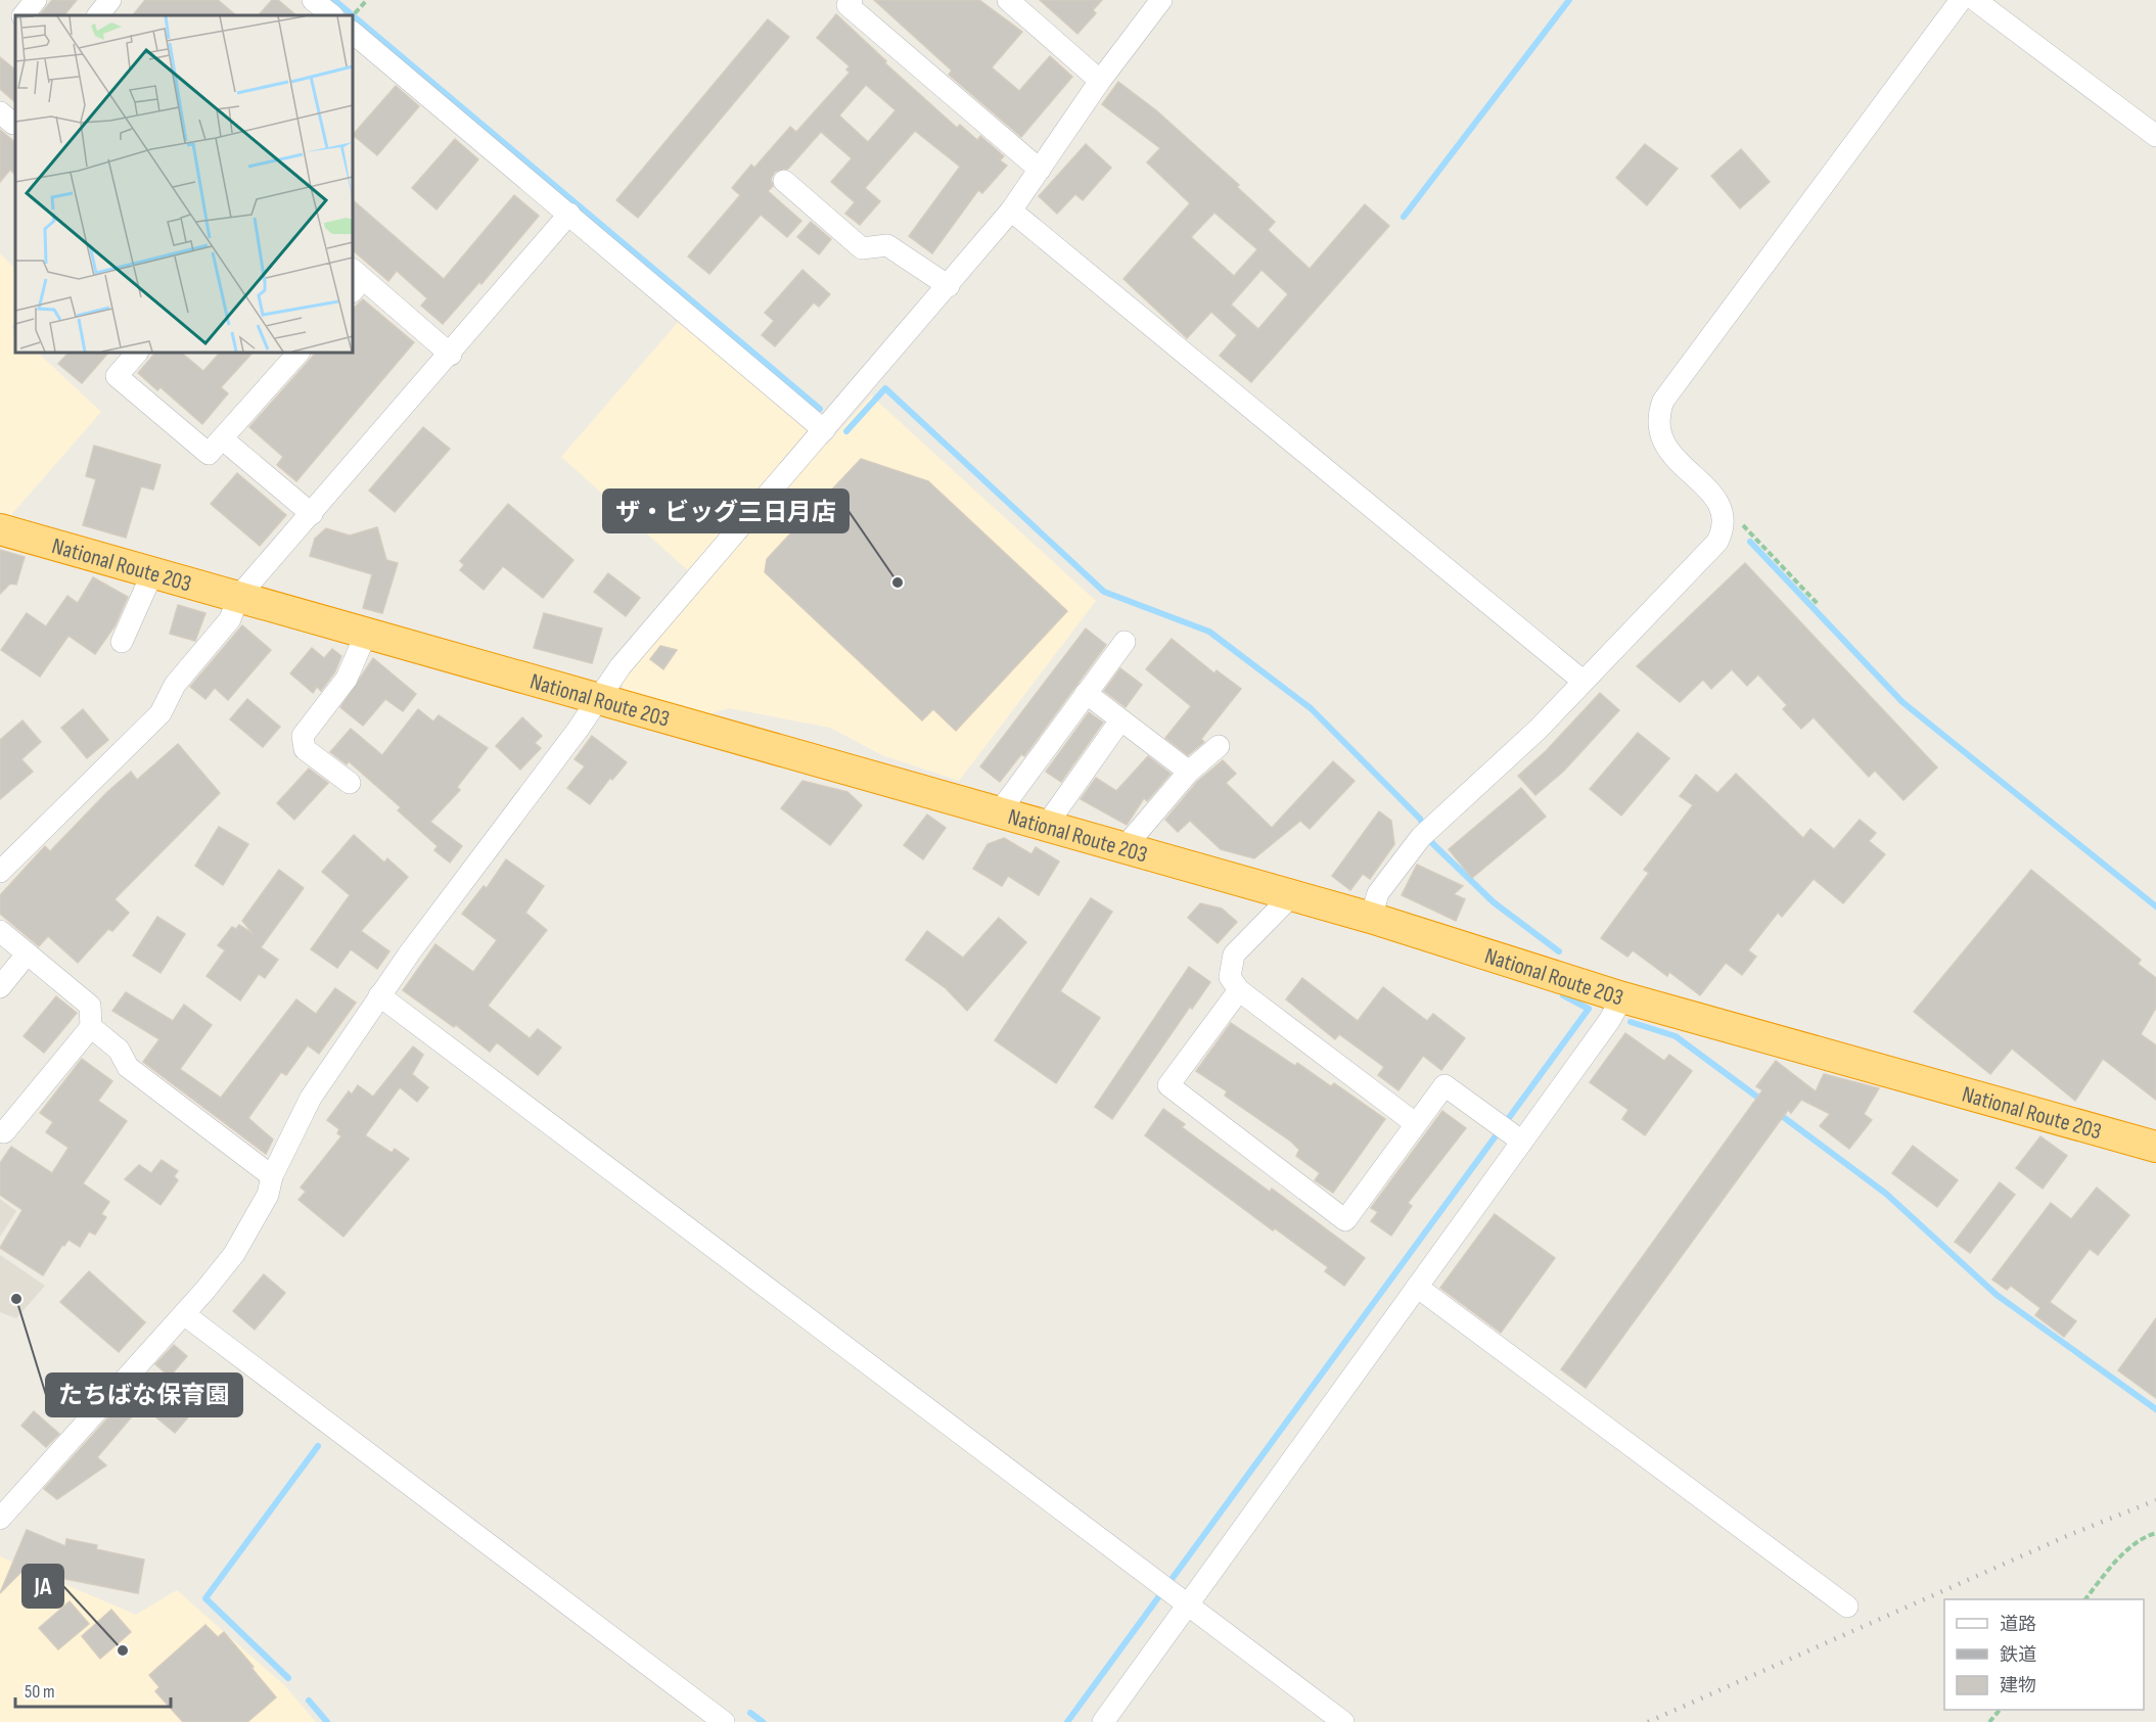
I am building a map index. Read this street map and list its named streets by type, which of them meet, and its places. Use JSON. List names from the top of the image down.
{
  "streets": {
    "highway": ["National Route 203"]
  },
  "places": ["ザ・ビッグ三日月店", "たちばな保育園", "JA"],
  "legend": ["道路", "鉄道", "建物"],
  "scale_bar": "50 m"
}
